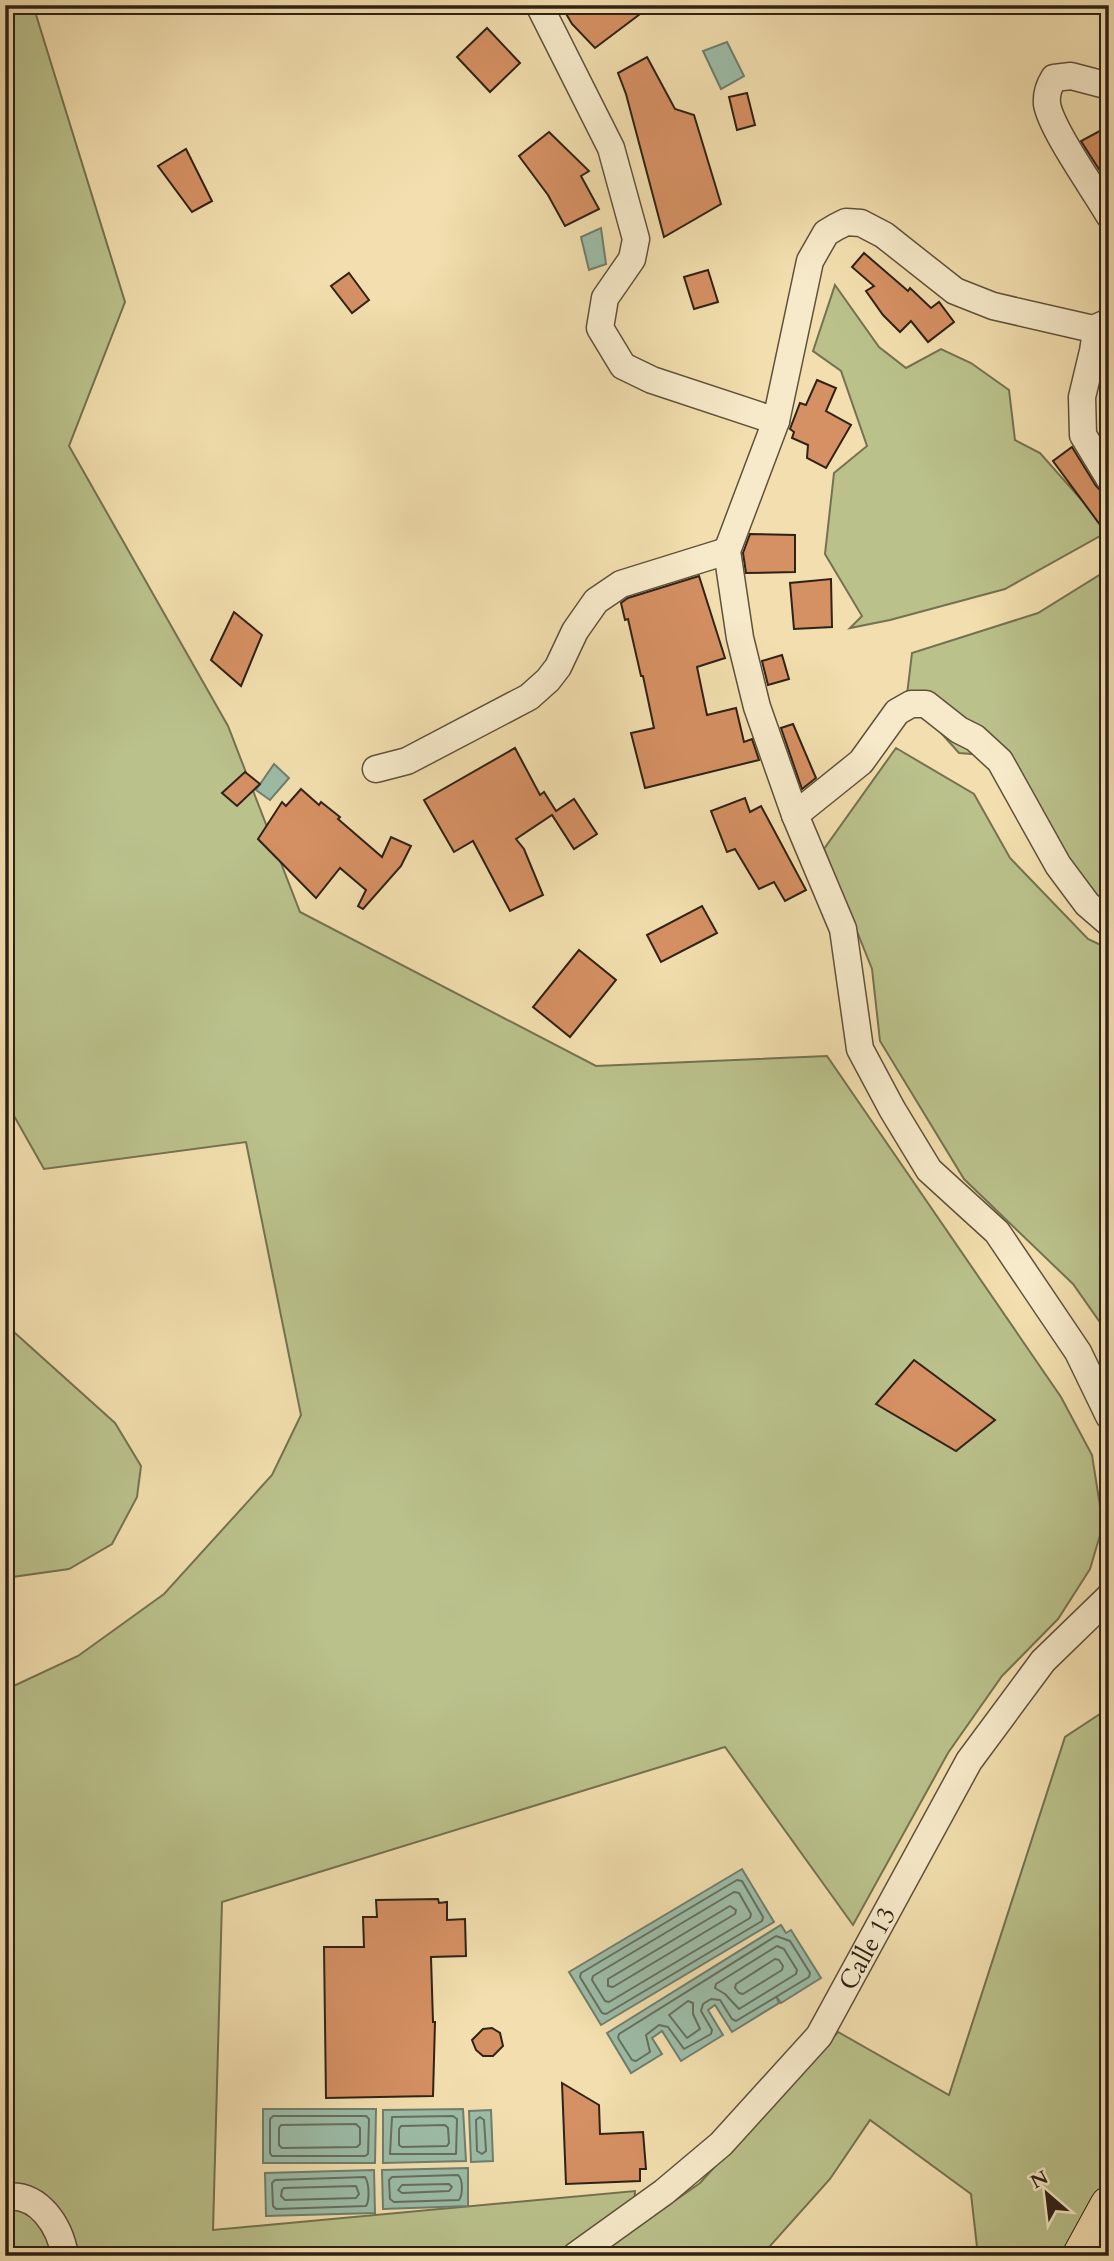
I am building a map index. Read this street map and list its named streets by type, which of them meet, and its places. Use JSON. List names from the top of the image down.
{
  "streets": {
    "street": ["Calle 13"]
  },
  "north": "top left"
}
